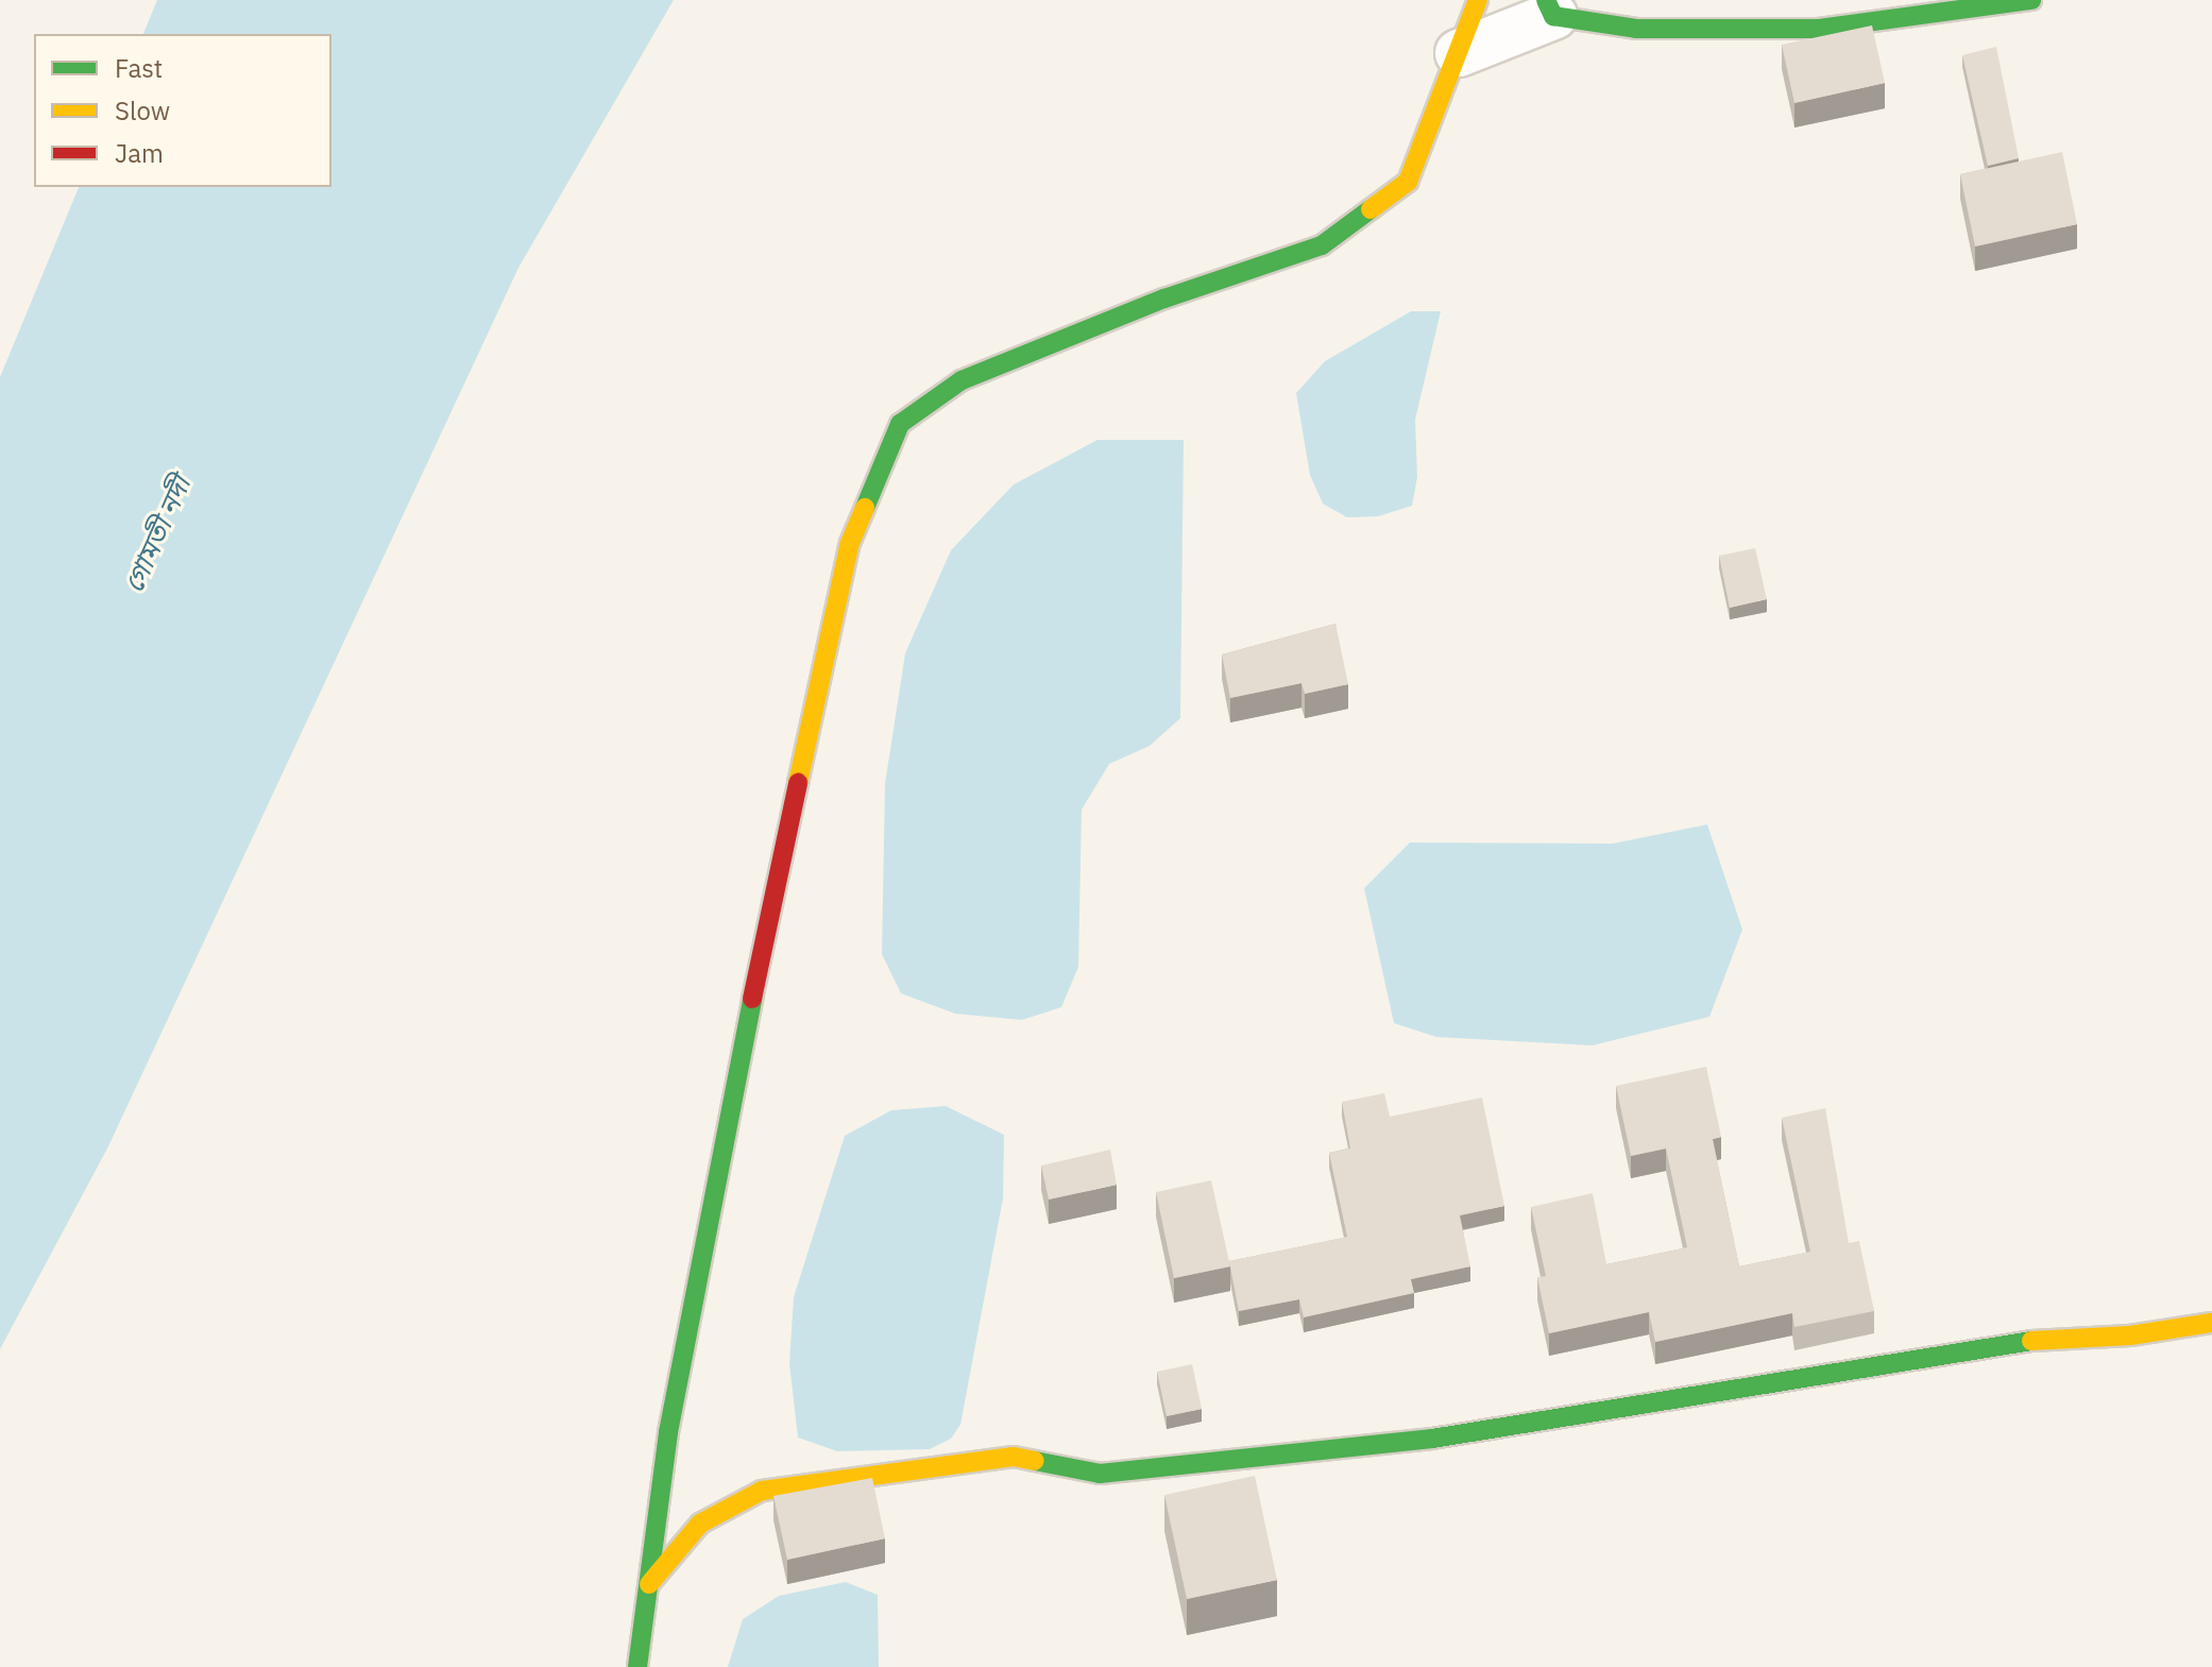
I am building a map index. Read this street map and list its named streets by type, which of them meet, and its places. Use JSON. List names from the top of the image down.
{
  "water": ["গোমতী নদী"],
  "legend": ["Fast", "Slow", "Jam"]
}
